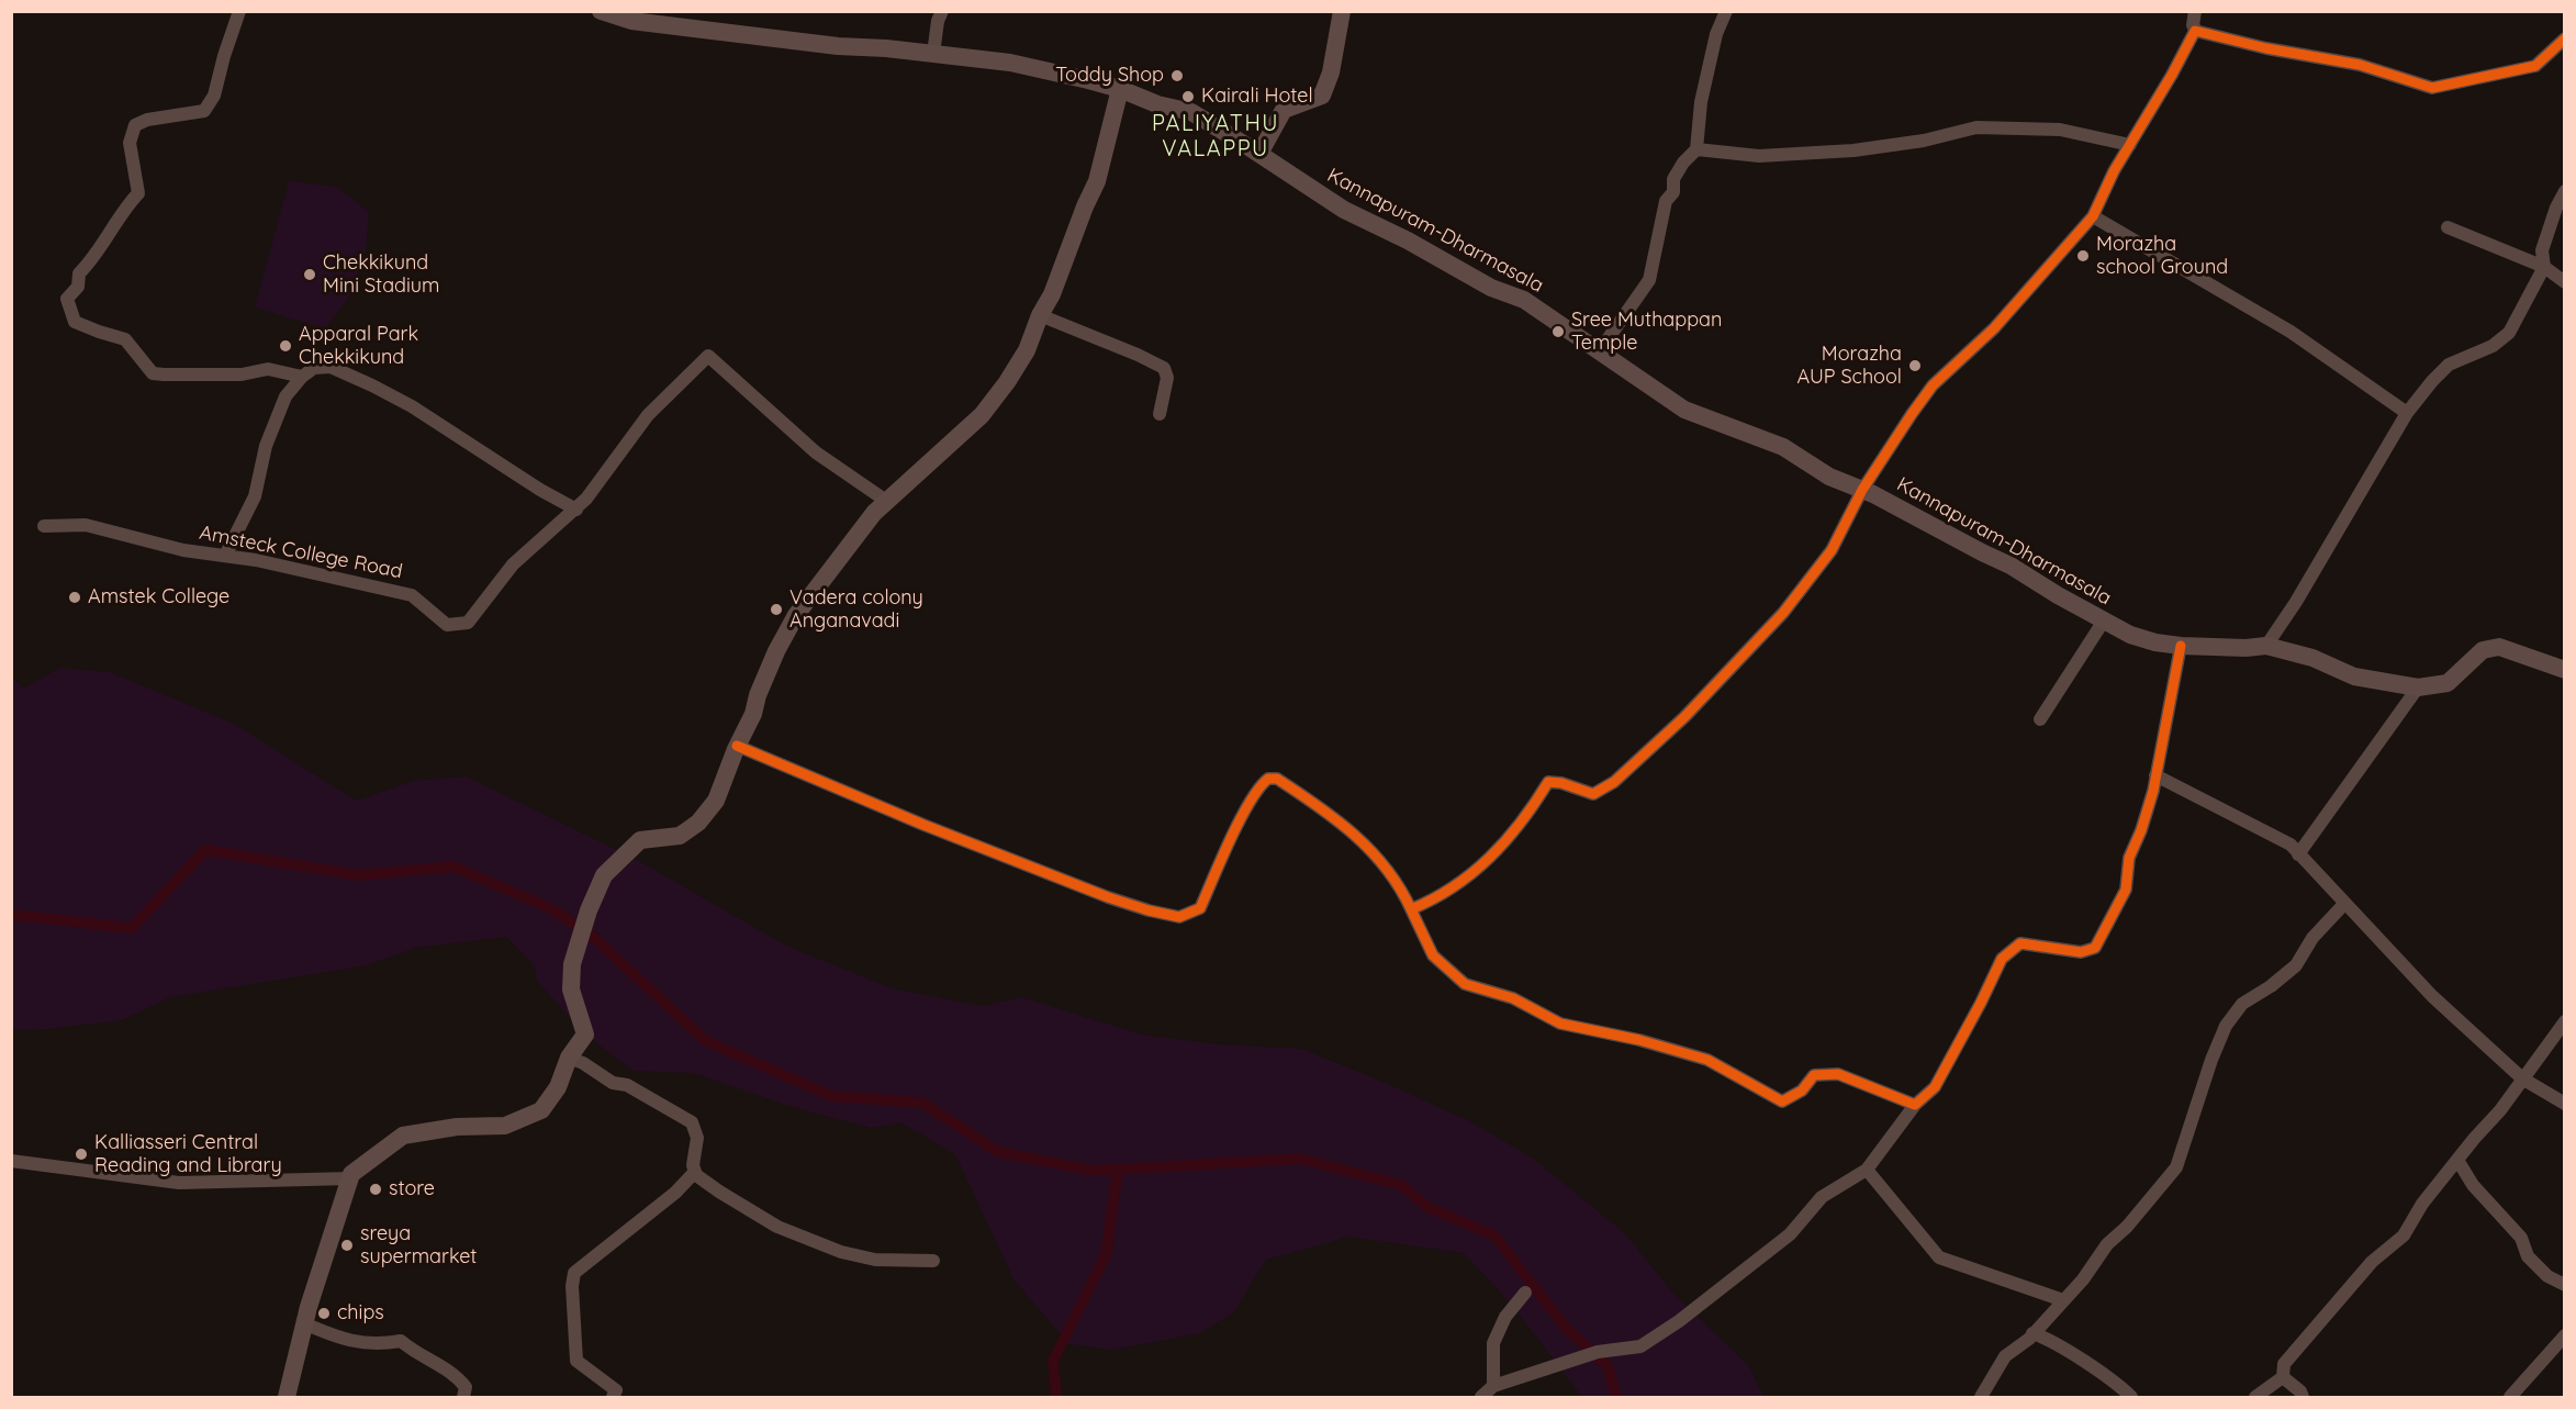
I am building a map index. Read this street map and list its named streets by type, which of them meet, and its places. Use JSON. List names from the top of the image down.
{
  "streets": {
    "main road": ["Kannapuram-Dharmasala"],
    "street": ["Amsteck College Road"]
  },
  "districts": ["PALIYATHU VALAPPU"],
  "places": [
    "Toddy Shop",
    "Kairali Hotel",
    "Morazha school Ground",
    "Chekkikund Mini Stadium",
    "Sree Muthappan Temple",
    "Apparal Park Chekkikund",
    "Morazha AUP School",
    "Amstek College",
    "Vadera colony Anganavadi",
    "Kalliasseri Central Reading and Library",
    "store",
    "sreya supermarket",
    "chips"
  ]
}
